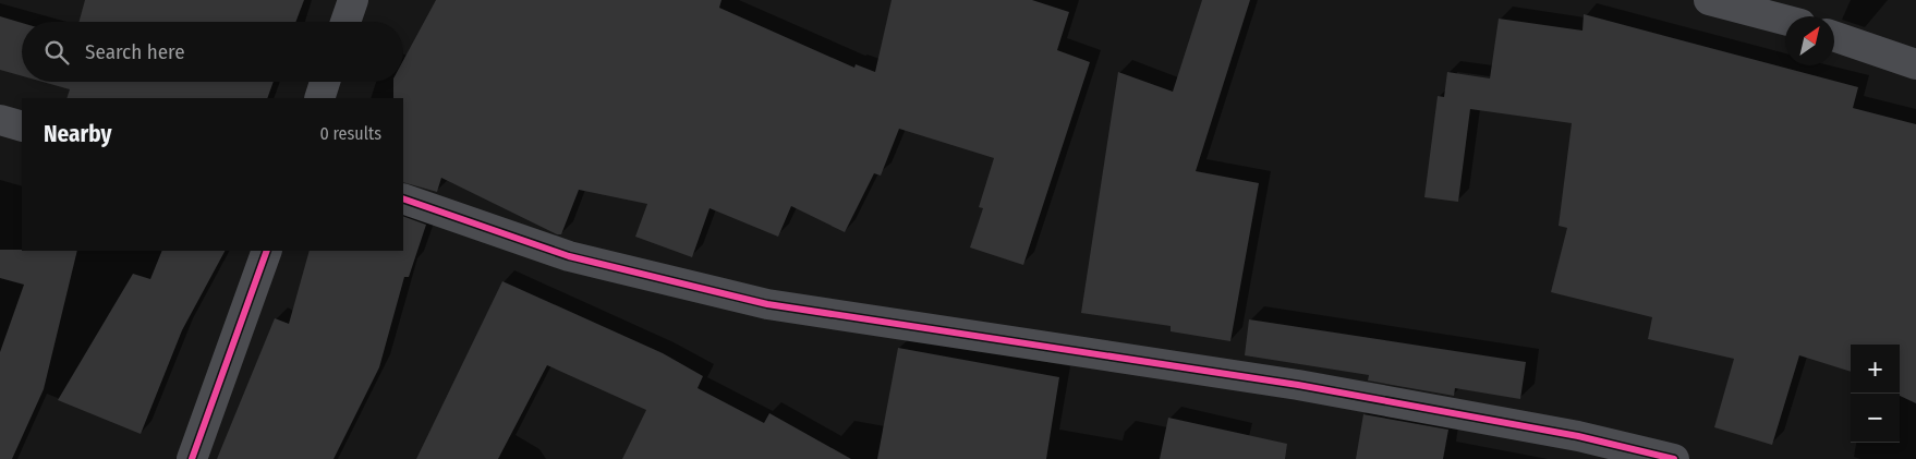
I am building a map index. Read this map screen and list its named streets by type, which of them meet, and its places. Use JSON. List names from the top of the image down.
{
  "north": "top right",
  "page": {
    "search": "Search here",
    "heading": ["Nearby", "0 results"],
    "map_buttons": ["+", "−"]
  }
}
